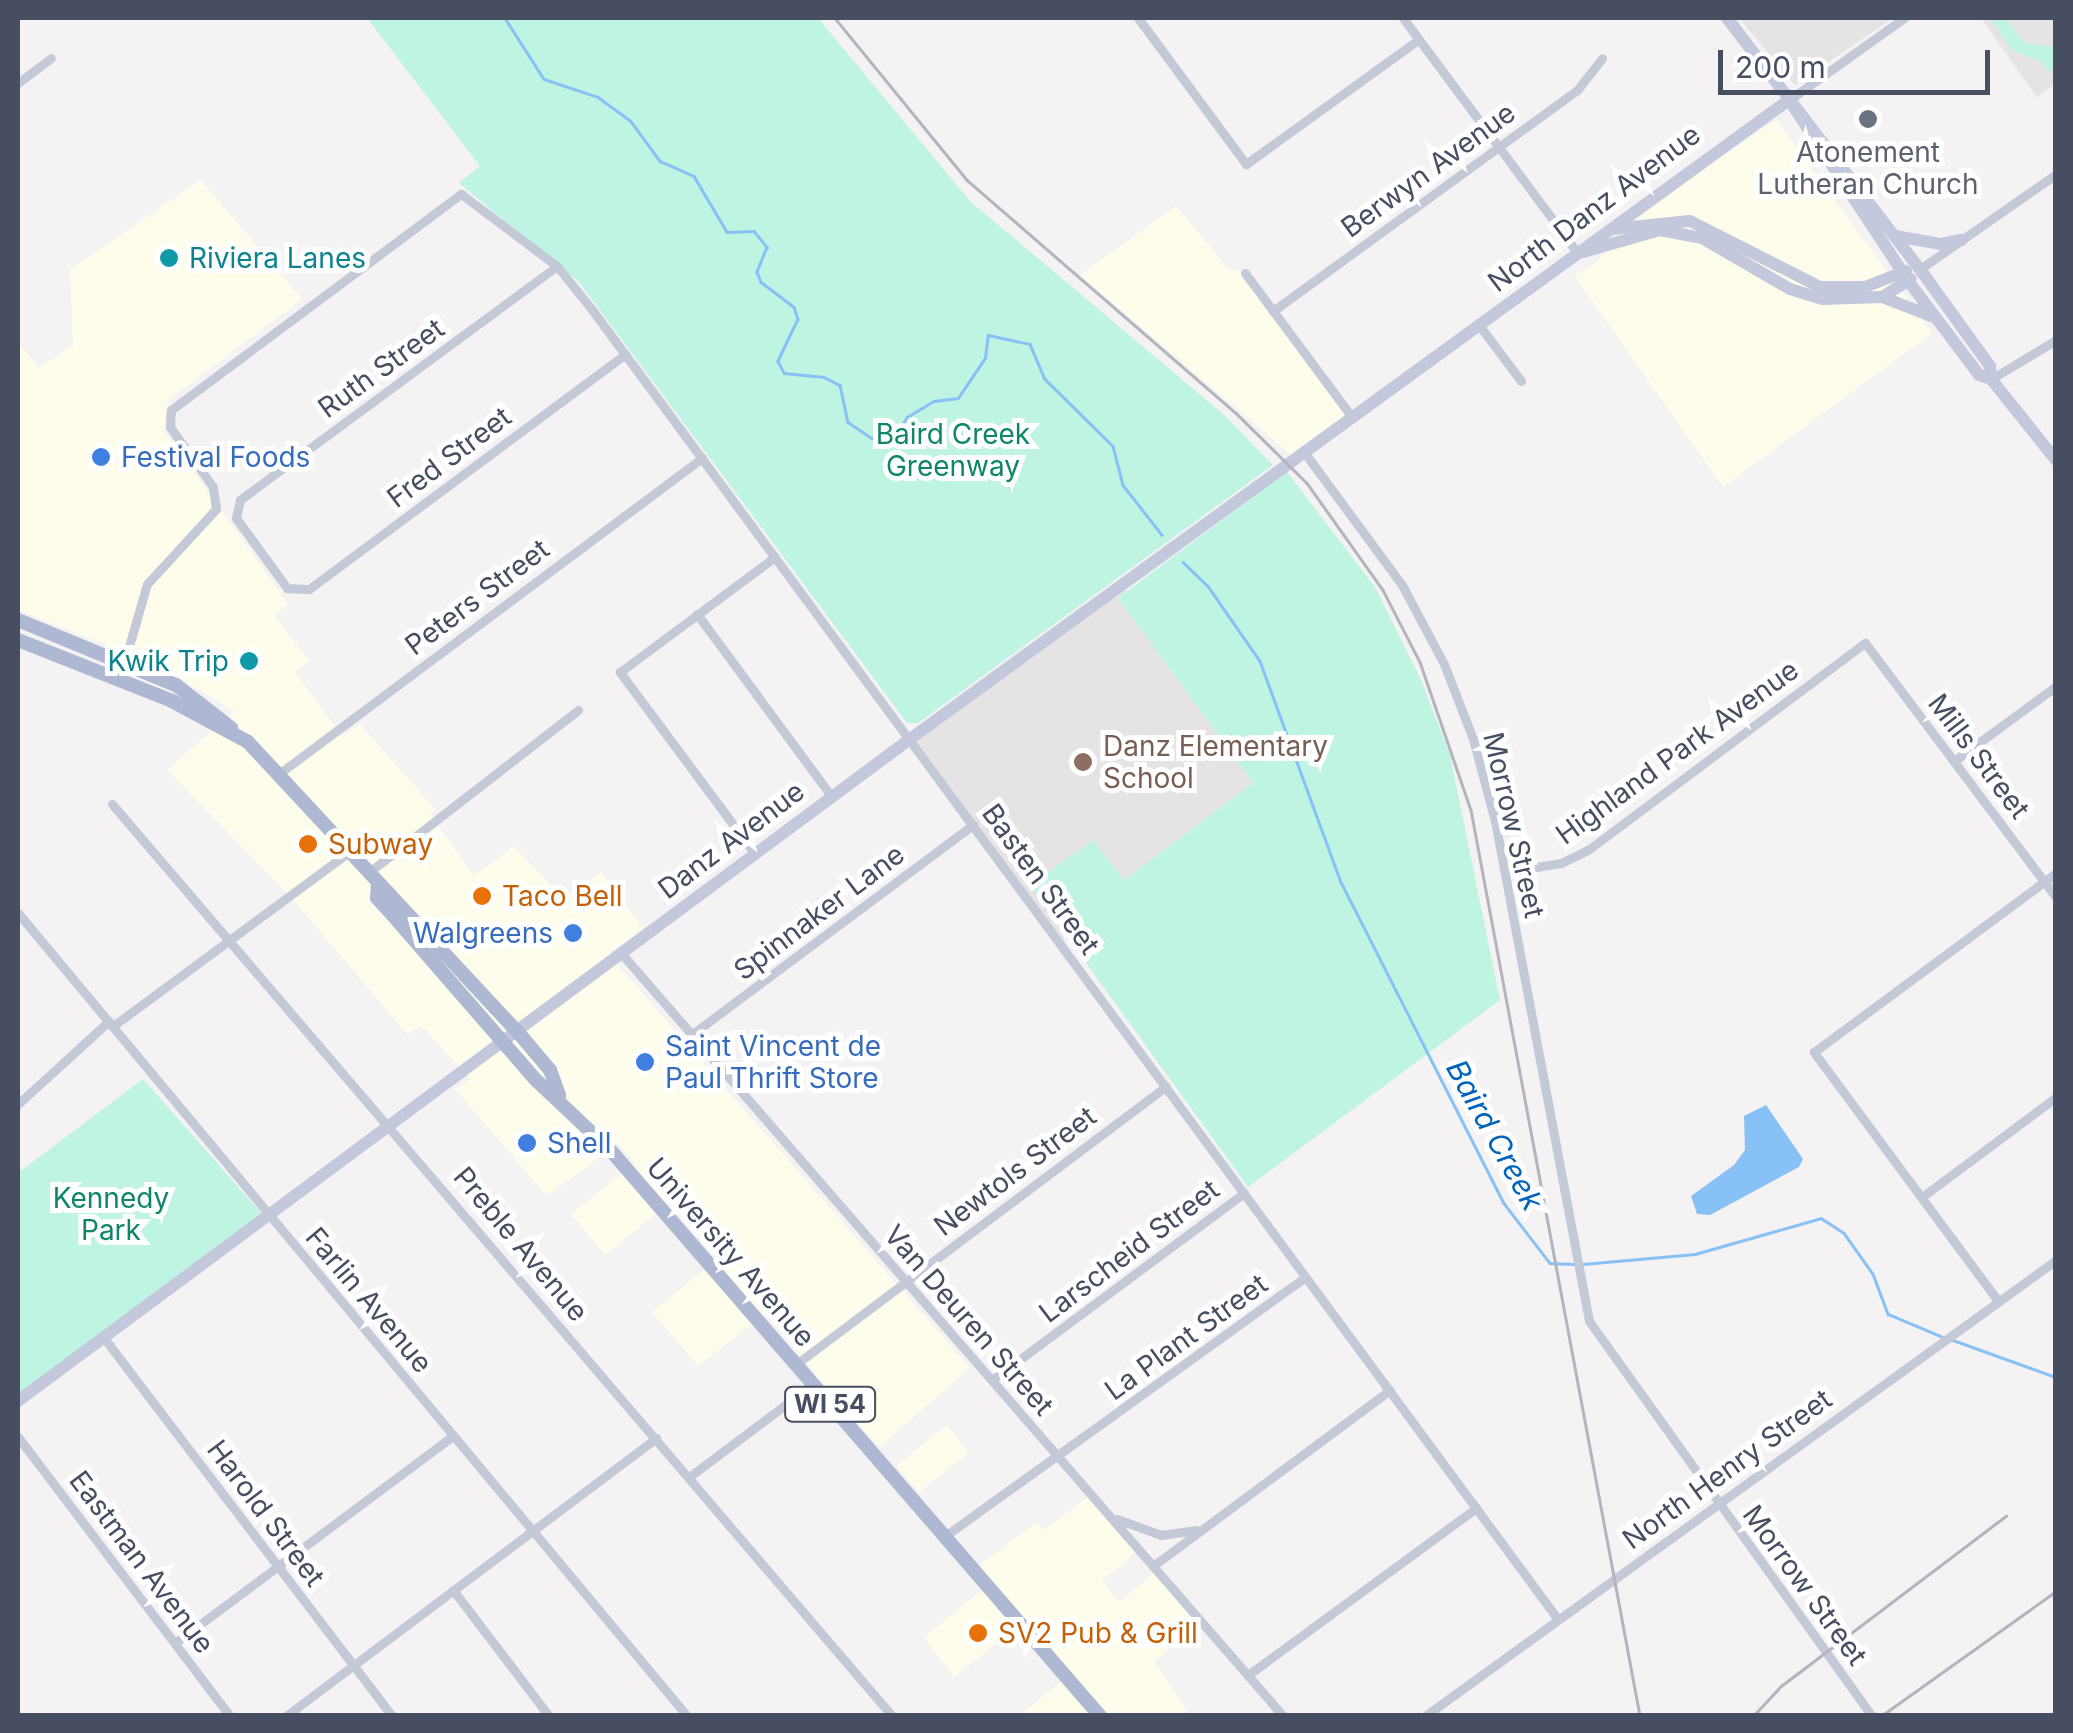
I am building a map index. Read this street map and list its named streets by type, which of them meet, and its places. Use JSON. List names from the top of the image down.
{
  "streets": {
    "main road": ["University Avenue", "WI 54"],
    "street": [
      "Berwyn Avenue",
      "North Danz Avenue",
      "Ruth Street",
      "Fred Street",
      "Peters Street",
      "Highland Park Avenue",
      "Mills Street",
      "Morrow Street",
      "Danz Avenue",
      "Basten Street",
      "Spinnaker Lane",
      "Newtols Street",
      "Preble Avenue",
      "Larscheid Street",
      "Farlin Avenue",
      "Van Deuren Street",
      "La Plant Street",
      "North Henry Street",
      "Harold Street",
      "Eastman Avenue"
    ]
  },
  "crossings": [
    ["North Danz Avenue", "Danz Avenue"],
    ["Ruth Street", "Fred Street"],
    ["Ruth Street", "Basten Street"],
    ["Fred Street", "Basten Street"],
    ["Peters Street", "Basten Street"],
    ["Peters Street", "University Avenue"],
    ["Highland Park Avenue", "Mills Street"],
    ["Highland Park Avenue", "Morrow Street"],
    ["Morrow Street", "Danz Avenue"],
    ["Morrow Street", "North Henry Street"],
    ["Danz Avenue", "Basten Street"],
    ["Danz Avenue", "Preble Avenue"],
    ["Danz Avenue", "University Avenue"],
    ["Danz Avenue", "Farlin Avenue"],
    ["Danz Avenue", "Van Deuren Street"],
    ["Danz Avenue", "Harold Street"],
    ["Basten Street", "Spinnaker Lane"],
    ["Basten Street", "Newtols Street"],
    ["Basten Street", "Larscheid Street"],
    ["Basten Street", "University Avenue"],
    ["Basten Street", "La Plant Street"],
    ["Basten Street", "North Henry Street"],
    ["Spinnaker Lane", "Van Deuren Street"],
    ["Newtols Street", "University Avenue"],
    ["Newtols Street", "Van Deuren Street"],
    ["Larscheid Street", "Van Deuren Street"],
    ["University Avenue", "La Plant Street"],
    ["Van Deuren Street", "La Plant Street"]
  ],
  "water": ["Baird Creek"],
  "parks": ["Baird Creek Greenway", "Kennedy Park"],
  "places": [
    "Atonement Lutheran Church",
    "Riviera Lanes",
    "Festival Foods",
    "Kwik Trip",
    "Danz Elementary School",
    "Subway",
    "Taco Bell",
    "Walgreens",
    "Saint Vincent de Paul Thrift Store",
    "Shell",
    "SV2 Pub & Grill"
  ],
  "scale_bar": "200 m"
}
